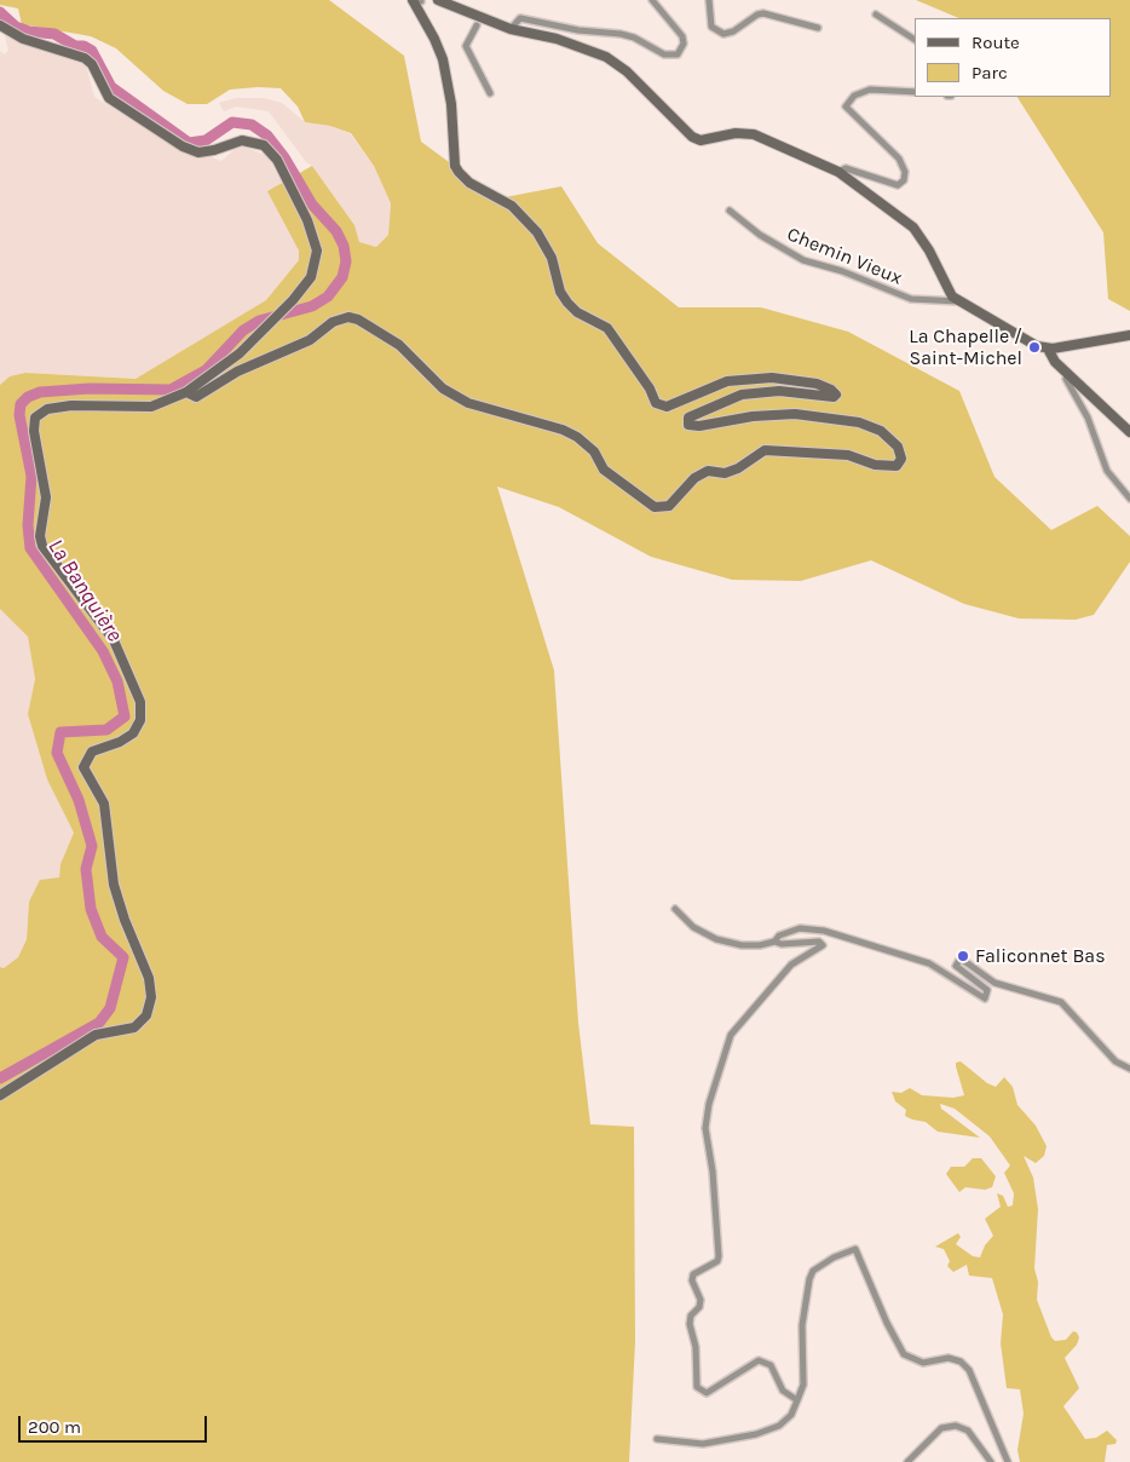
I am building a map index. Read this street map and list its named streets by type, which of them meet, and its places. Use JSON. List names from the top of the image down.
{
  "streets": {
    "street": ["Chemin Vieux"]
  },
  "water": ["La Banquière"],
  "places": ["La Chapelle / Saint-Michel", "Faliconnet Bas"],
  "legend": ["Route", "Parc"],
  "scale_bar": "200 m"
}
